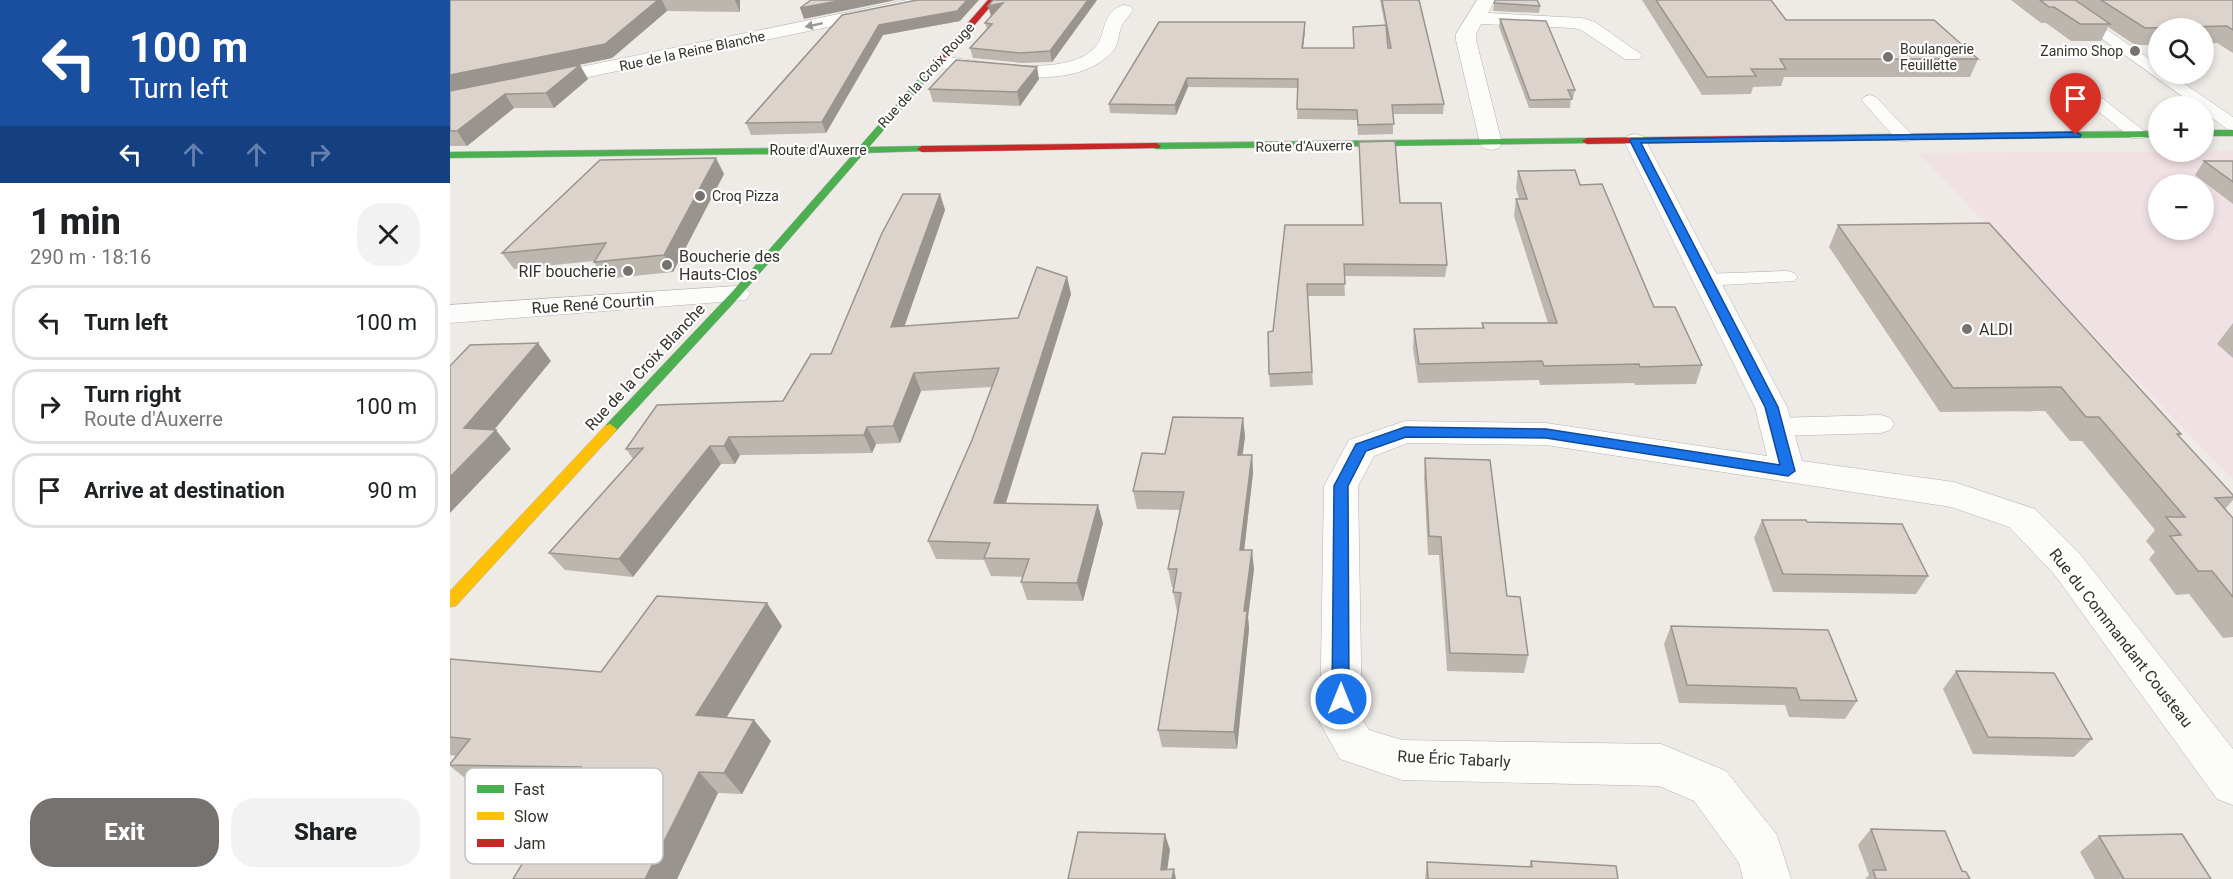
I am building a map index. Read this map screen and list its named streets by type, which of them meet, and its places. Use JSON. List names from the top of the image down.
{
  "streets": {
    "main road": ["Rue de la Croix Rouge", "Route d'Auxerre", "Rue de la Croix Blanche"],
    "street": [
      "Rue de la Reine Blanche",
      "Rue René Courtin",
      "Rue du Commandant Cousteau",
      "Rue Éric Tabarly"
    ]
  },
  "crossings": [
    ["Rue de la Croix Rouge", "Route d'Auxerre"],
    ["Rue de la Croix Rouge", "Rue de la Croix Blanche"],
    ["Route d'Auxerre", "Rue de la Croix Blanche"],
    ["Rue René Courtin", "Rue de la Croix Blanche"],
    ["Rue du Commandant Cousteau", "Rue Éric Tabarly"]
  ],
  "one_way": ["Rue de la Reine Blanche"],
  "places": [
    "Zanimo Shop",
    "Boulangerie Feuillette",
    "Croq Pizza",
    "Boucherie des Hauts-Clos",
    "RIF boucherie",
    "ALDI"
  ],
  "legend": ["Fast", "Slow", "Jam"],
  "page": {
    "turn": ["100 m", "Turn left"],
    "map_buttons": ["+", "−"],
    "heading": ["1 min", "290 m · 18:16"],
    "list": [
      {
        "name": "Turn left",
        "value": "100 m"
      },
      {
        "name": "Turn right",
        "note": "Route d'Auxerre",
        "value": "100 m"
      },
      {
        "name": "Arrive at destination",
        "value": "90 m"
      }
    ],
    "buttons": ["Exit", "Share"]
  }
}
